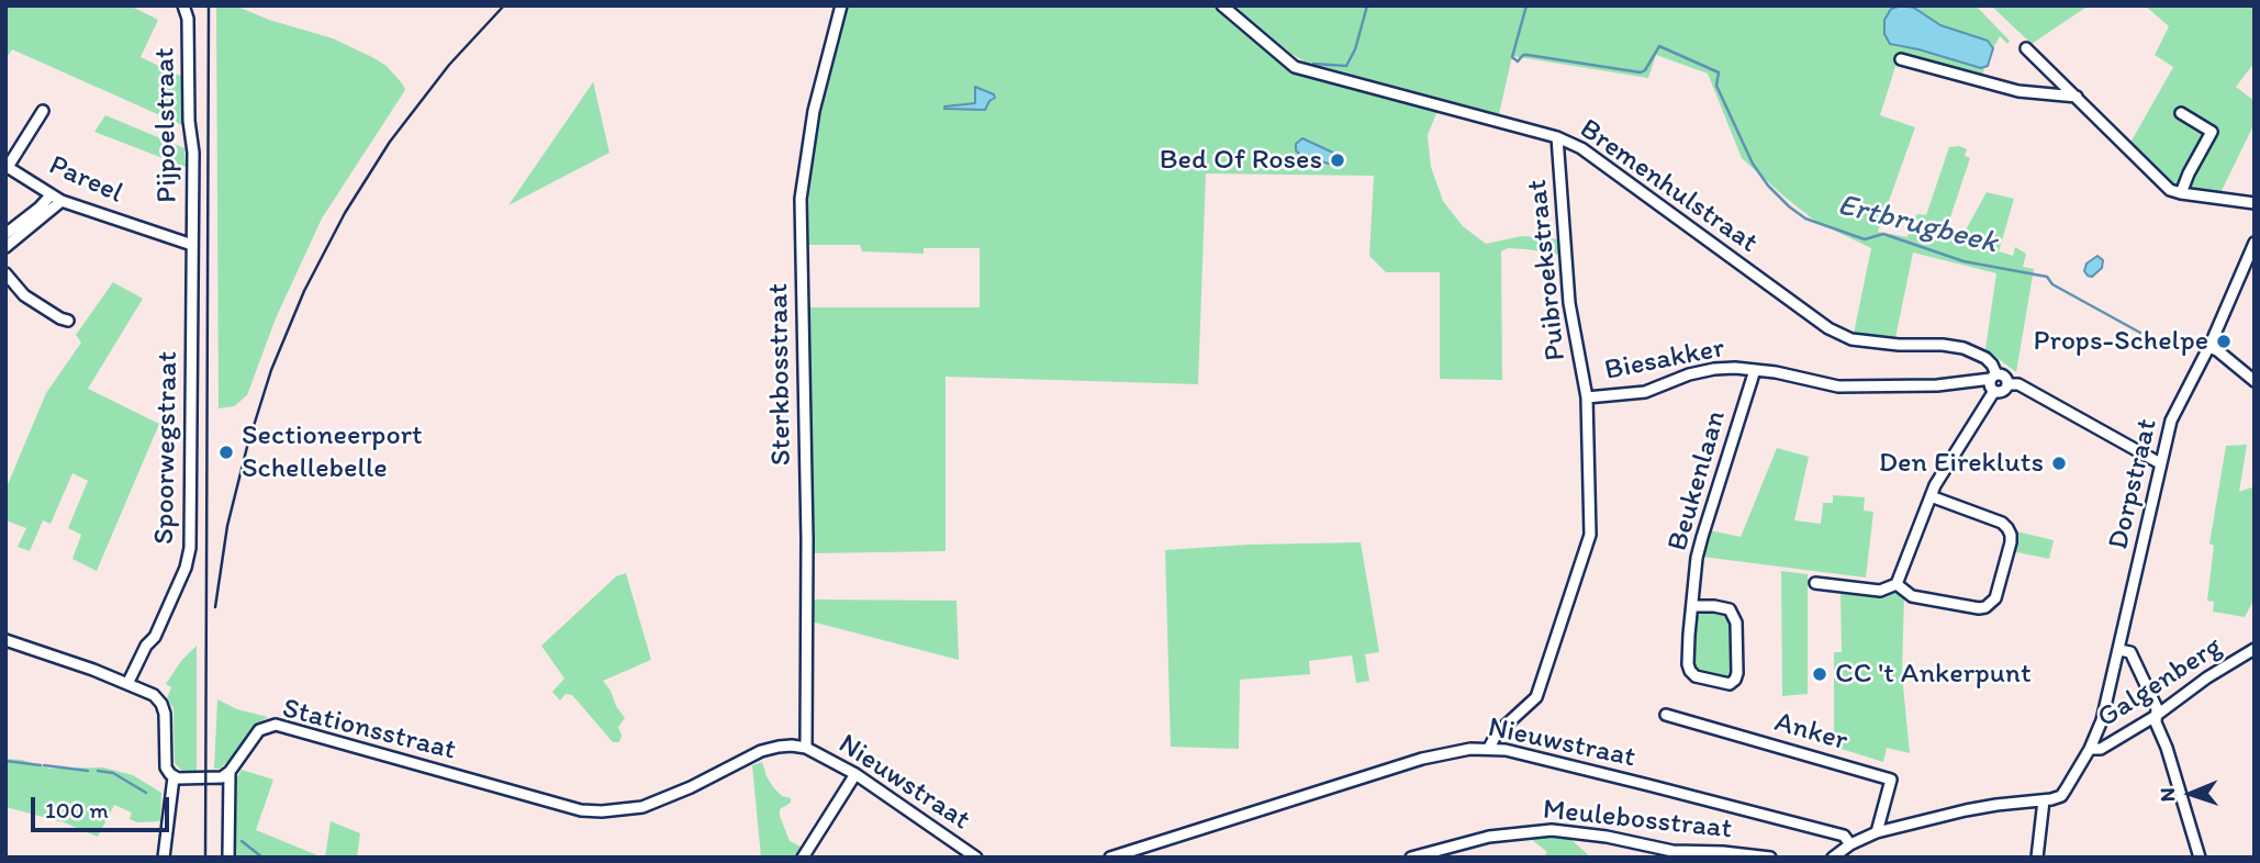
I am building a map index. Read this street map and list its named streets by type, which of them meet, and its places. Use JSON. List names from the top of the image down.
{
  "streets": {
    "street": [
      "Pijpoelstraat",
      "Pareel",
      "Bremenhulstraat",
      "Puibroekstraat",
      "Biesakker",
      "Sterkbosstraat",
      "Spoorwegstraat",
      "Beukenlaan",
      "Dorpstraat",
      "Galgenberg",
      "Stationsstraat",
      "Anker",
      "Nieuwstraat",
      "Meulebosstraat"
    ]
  },
  "crossings": [
    ["Pijpoelstraat", "Pareel"],
    ["Pijpoelstraat", "Spoorwegstraat"],
    ["Pareel", "Spoorwegstraat"],
    ["Bremenhulstraat", "Puibroekstraat"],
    ["Bremenhulstraat", "Biesakker"],
    ["Puibroekstraat", "Biesakker"],
    ["Biesakker", "Beukenlaan"],
    ["Biesakker", "Nieuwstraat"],
    ["Sterkbosstraat", "Stationsstraat"],
    ["Sterkbosstraat", "Nieuwstraat"],
    ["Dorpstraat", "Galgenberg"],
    ["Stationsstraat", "Nieuwstraat"]
  ],
  "water": ["Ertbrugbeek"],
  "places": [
    "Bed Of Roses",
    "Props-Schelpe",
    "Sectioneerport Schellebelle",
    "Den Eirekluts",
    "CC 't Ankerpunt"
  ],
  "scale_bar": "100 m",
  "north": "left"
}
